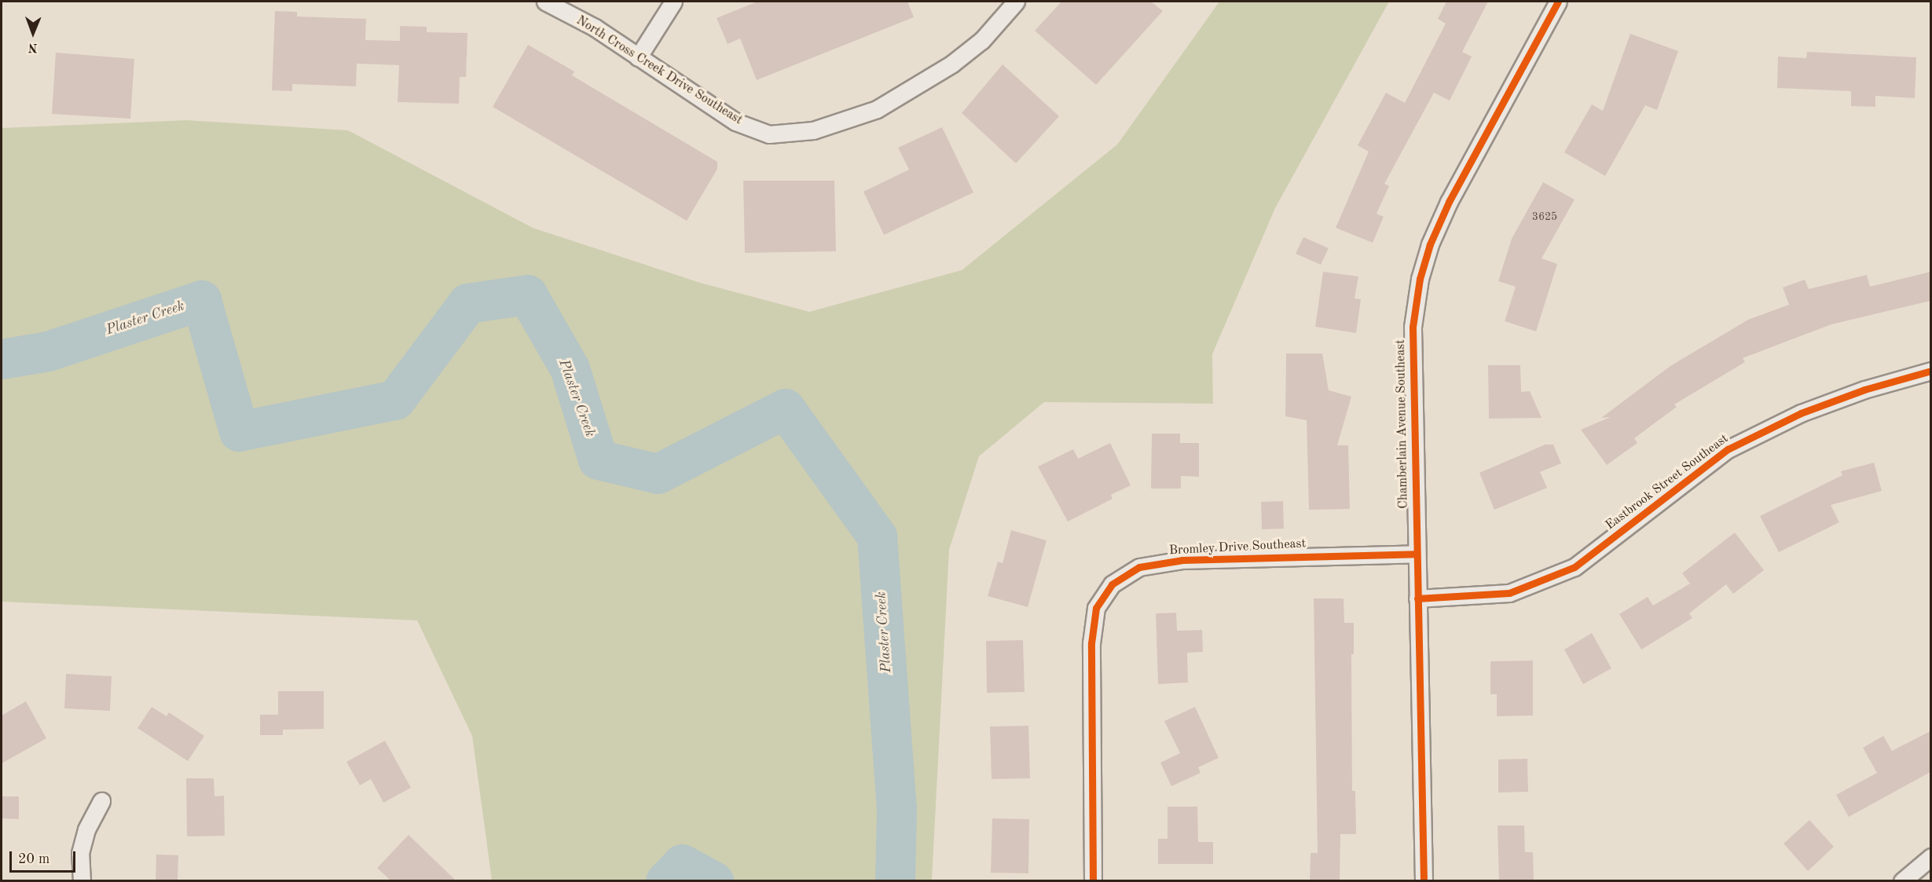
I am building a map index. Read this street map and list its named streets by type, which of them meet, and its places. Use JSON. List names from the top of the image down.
{
  "streets": {
    "street": [
      "North Cross Creek Drive Southeast",
      "Chamberlain Avenue Southeast",
      "Eastbrook Street Southeast",
      "Bromley Drive Southeast"
    ]
  },
  "crossings": [
    ["Chamberlain Avenue Southeast", "Eastbrook Street Southeast"],
    ["Chamberlain Avenue Southeast", "Bromley Drive Southeast"]
  ],
  "water": ["Plaster Creek"],
  "house_numbers": ["3625"],
  "scale_bar": "20 m",
  "north": "bottom"
}
